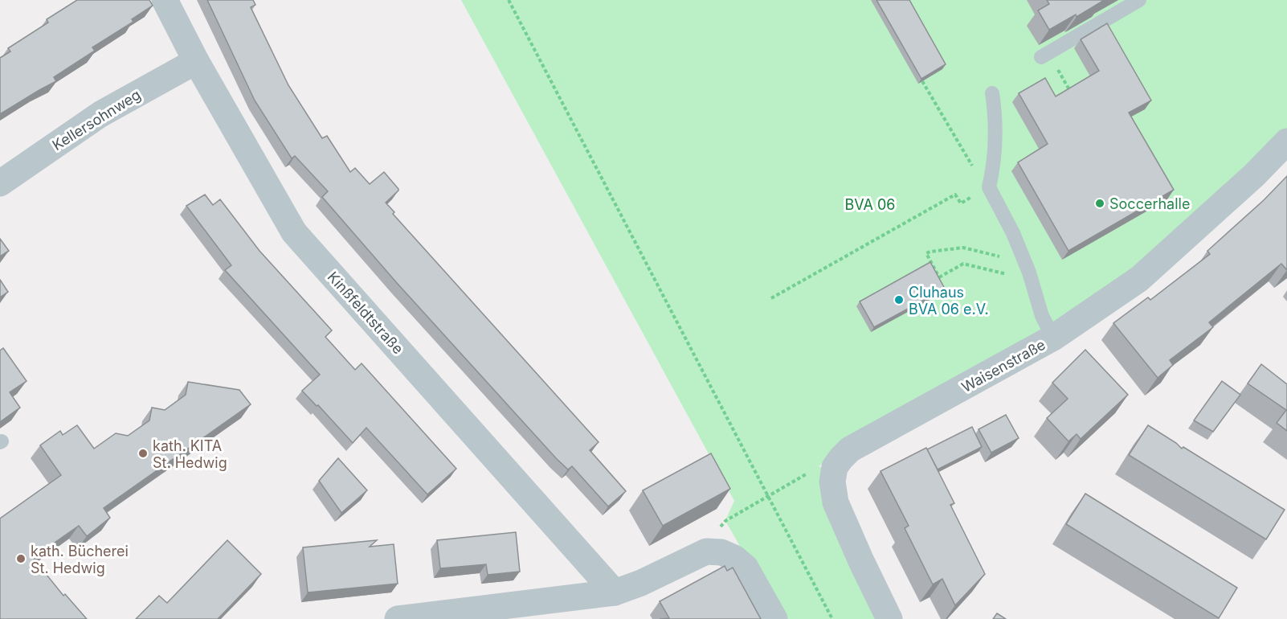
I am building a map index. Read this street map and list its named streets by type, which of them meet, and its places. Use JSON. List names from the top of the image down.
{
  "streets": {
    "street": ["Kellersohnweg", "Kinßfeldtstraße", "Waisenstraße"]
  },
  "crossings": [
    ["Kellersohnweg", "Kinßfeldtstraße"]
  ],
  "parks": ["BVA 06"],
  "places": [
    "Soccerhalle",
    "Cluhaus BVA 06 e.V.",
    "kath. KITA St. Hedwig",
    "kath. Bücherei St. Hedwig"
  ]
}
